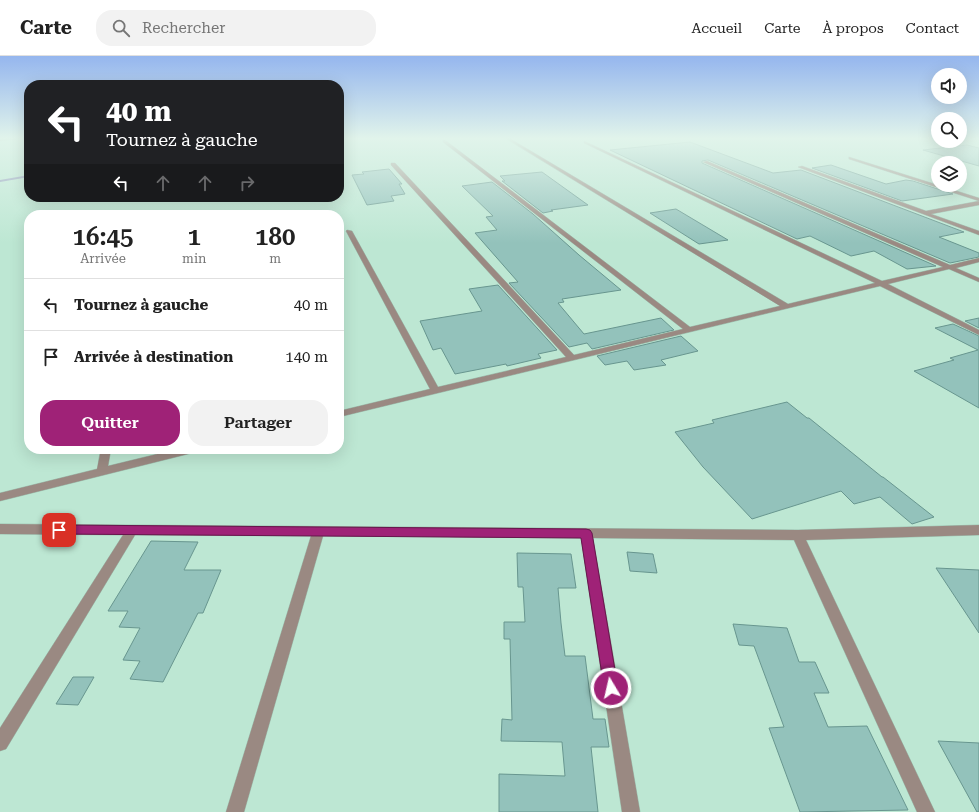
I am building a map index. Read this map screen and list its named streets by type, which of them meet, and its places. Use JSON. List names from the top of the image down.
{
  "page": {
    "header": "Carte",
    "search": "Rechercher",
    "nav": [
      "Accueil",
      "Carte",
      "À propos",
      "Contact"
    ],
    "turn": ["40 m", "Tournez à gauche"],
    "eta": [
      "16:45",
      "Arrivée",
      "1",
      "min",
      "180",
      "m"
    ],
    "list": [
      {
        "name": "Tournez à gauche",
        "value": "40 m"
      },
      {
        "name": "Arrivée à destination",
        "value": "140 m"
      }
    ],
    "buttons": ["Quitter", "Partager"]
  }
}
